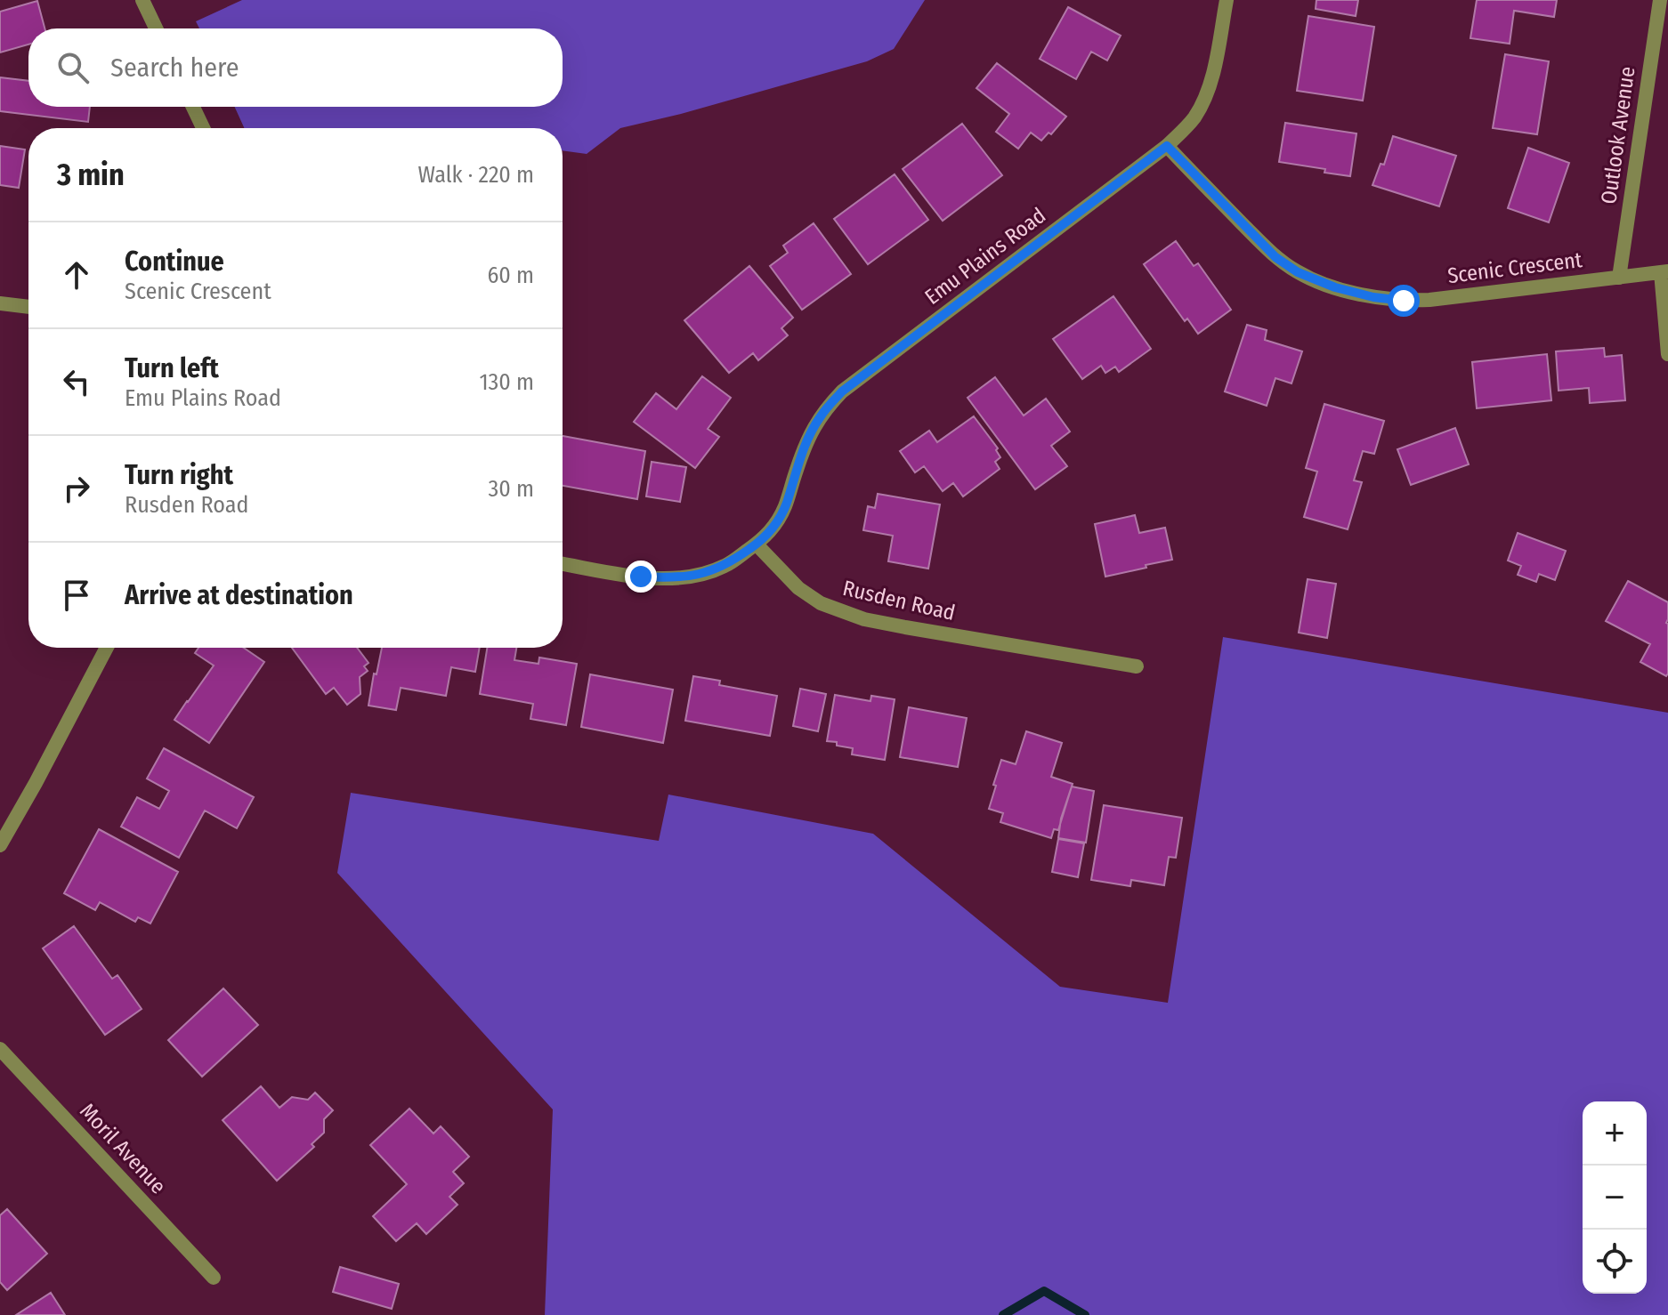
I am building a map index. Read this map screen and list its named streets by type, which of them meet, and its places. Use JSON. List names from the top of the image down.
{
  "streets": {
    "street": [
      "Outlook Avenue",
      "Emu Plains Road",
      "Scenic Crescent",
      "Rusden Road",
      "Moril Avenue"
    ]
  },
  "crossings": [
    ["Outlook Avenue", "Scenic Crescent"],
    ["Emu Plains Road", "Scenic Crescent"],
    ["Emu Plains Road", "Rusden Road"]
  ],
  "page": {
    "search": "Search here",
    "heading": ["3 min", "Walk · 220 m"],
    "list": [
      ["Continue", "Scenic Crescent", "60 m"],
      ["Turn left", "Emu Plains Road", "130 m"],
      ["Turn right", "Rusden Road", "30 m"],
      "Arrive at destination"
    ],
    "map_buttons": ["+", "−"]
  }
}
